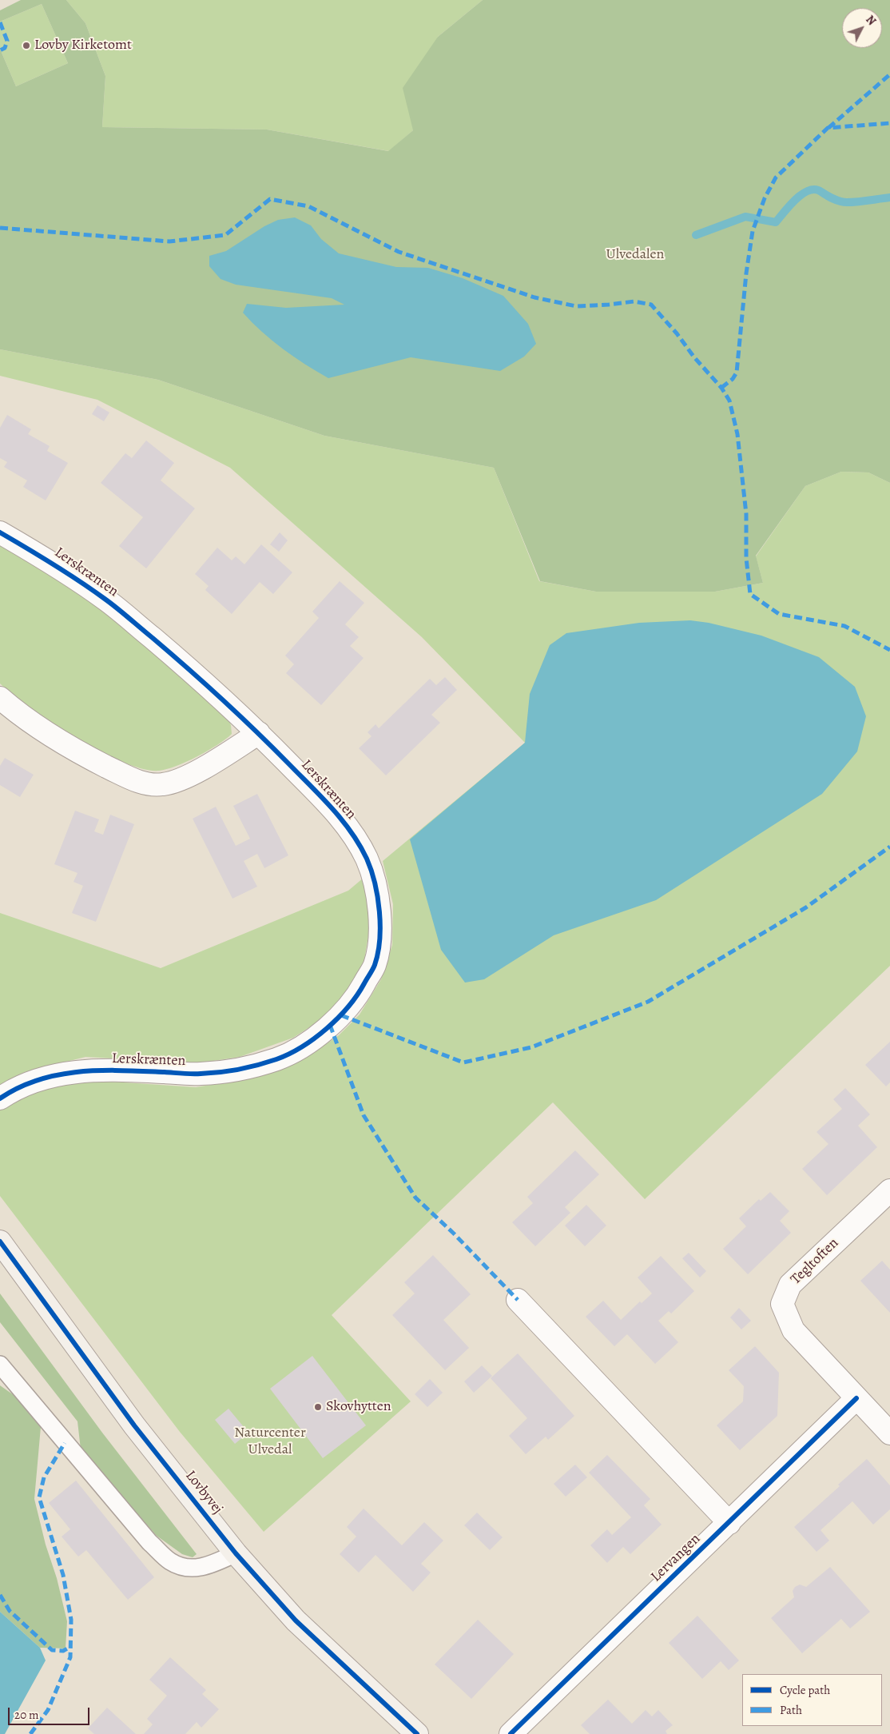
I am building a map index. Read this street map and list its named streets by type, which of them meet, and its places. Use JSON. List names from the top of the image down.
{
  "streets": {
    "street": [
      "Lerskrænten",
      "Tegltoften",
      "Lovbyvej",
      "Lervangen"
    ]
  },
  "crossings": [
    ["Tegltoften", "Lervangen"]
  ],
  "parks": ["Ulvedalen", "Naturcenter Ulvedal"],
  "places": ["Lovby Kirketomt", "Skovhytten"],
  "legend": ["Cycle path", "Path"],
  "scale_bar": "20 m",
  "north": "top right"
}
